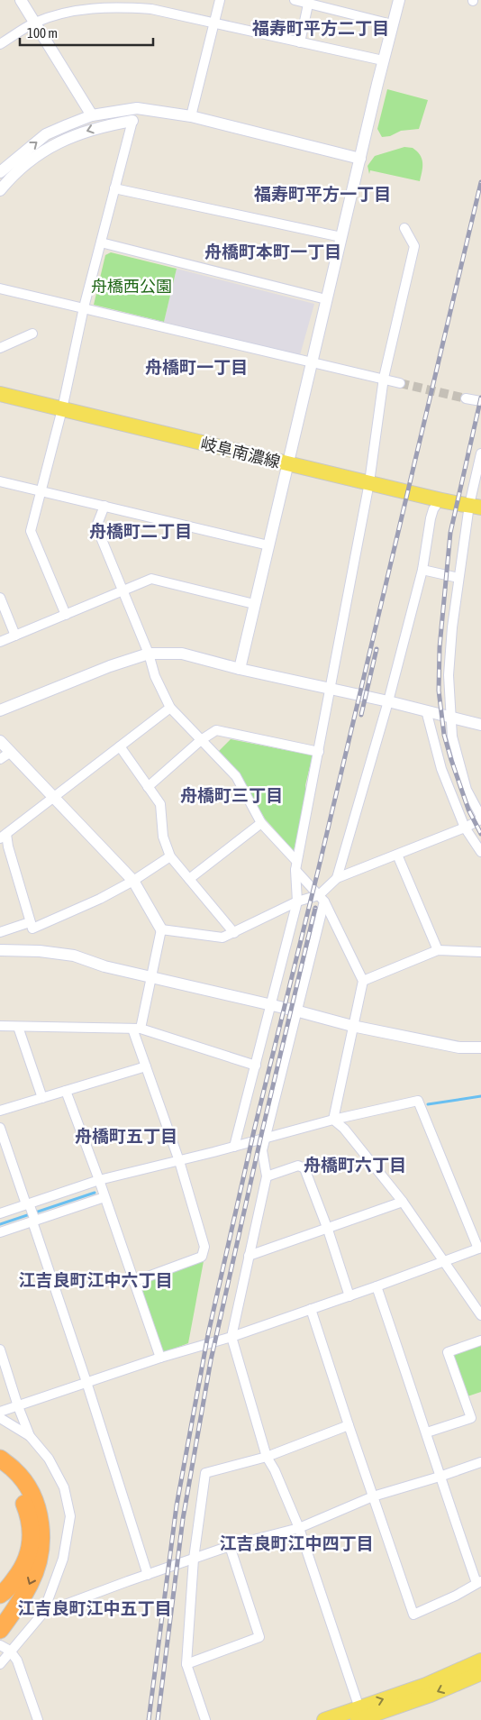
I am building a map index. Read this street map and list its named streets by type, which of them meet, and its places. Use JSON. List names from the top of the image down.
{
  "streets": {
    "main road": ["岐阜南濃線"]
  },
  "districts": [
    "福寿町平方二丁目",
    "福寿町平方一丁目",
    "舟橋町本町一丁目",
    "舟橋町一丁目",
    "舟橋町二丁目",
    "舟橋町三丁目",
    "舟橋町五丁目",
    "舟橋町六丁目",
    "江吉良町江中六丁目",
    "江吉良町江中四丁目",
    "江吉良町江中五丁目"
  ],
  "parks": ["舟橋西公園"],
  "scale_bar": "100 m"
}
